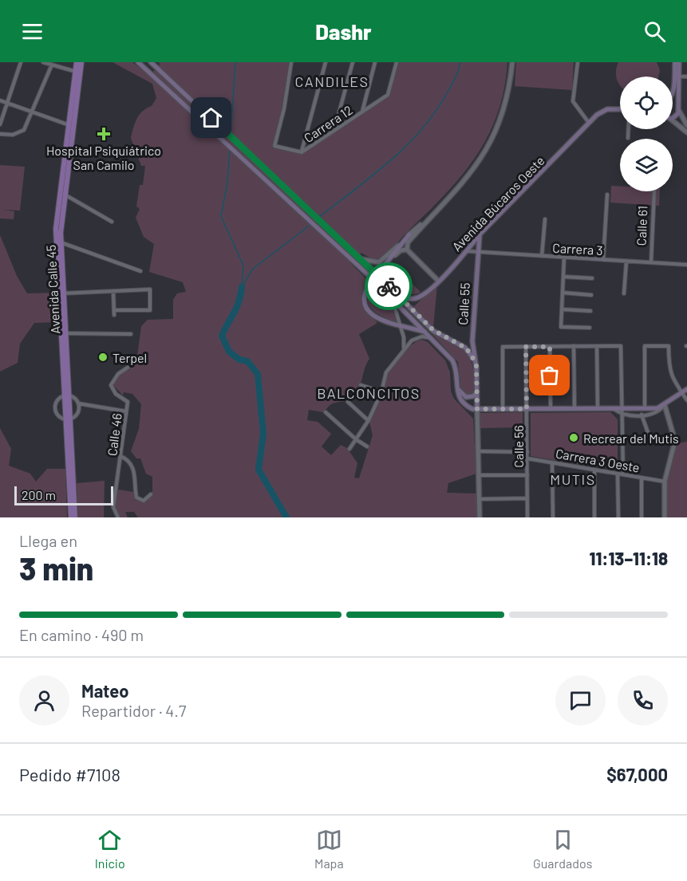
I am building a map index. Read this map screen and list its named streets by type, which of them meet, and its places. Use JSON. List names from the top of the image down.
{
  "streets": {
    "main road": ["Avenida Búcaros Oeste", "Avenida Calle 45", "Calle 55"],
    "street": [
      "Carrera 12",
      "Calle 61",
      "Carrera 3",
      "Calle 46",
      "Calle 56",
      "Carrera 3 Oeste"
    ]
  },
  "crossings": [
    ["Avenida Búcaros Oeste", "Carrera 3"],
    ["Avenida Búcaros Oeste", "Calle 55"],
    ["Calle 61", "Carrera 3"],
    ["Carrera 3", "Calle 55"],
    ["Calle 56", "Carrera 3 Oeste"]
  ],
  "districts": ["CANDILES", "BALCONCITOS", "MUTIS"],
  "places": {
    "health": ["Hospital Psiquiátrico San Camilo"],
    "other": ["Terpel", "Recrear del Mutis"]
  },
  "scale_bar": "200 m",
  "page": {
    "header": "Dashr",
    "scale": "200 m",
    "heading": ["3 min", "Llega en", "11:13–11:18"],
    "panel": [
      "Mateo",
      "Repartidor · 4.7",
      "Pedido #7108",
      "$67,000"
    ],
    "bar": "En camino · 490 m",
    "tabs": ["Inicio", "Mapa", "Guardados"]
  }
}
